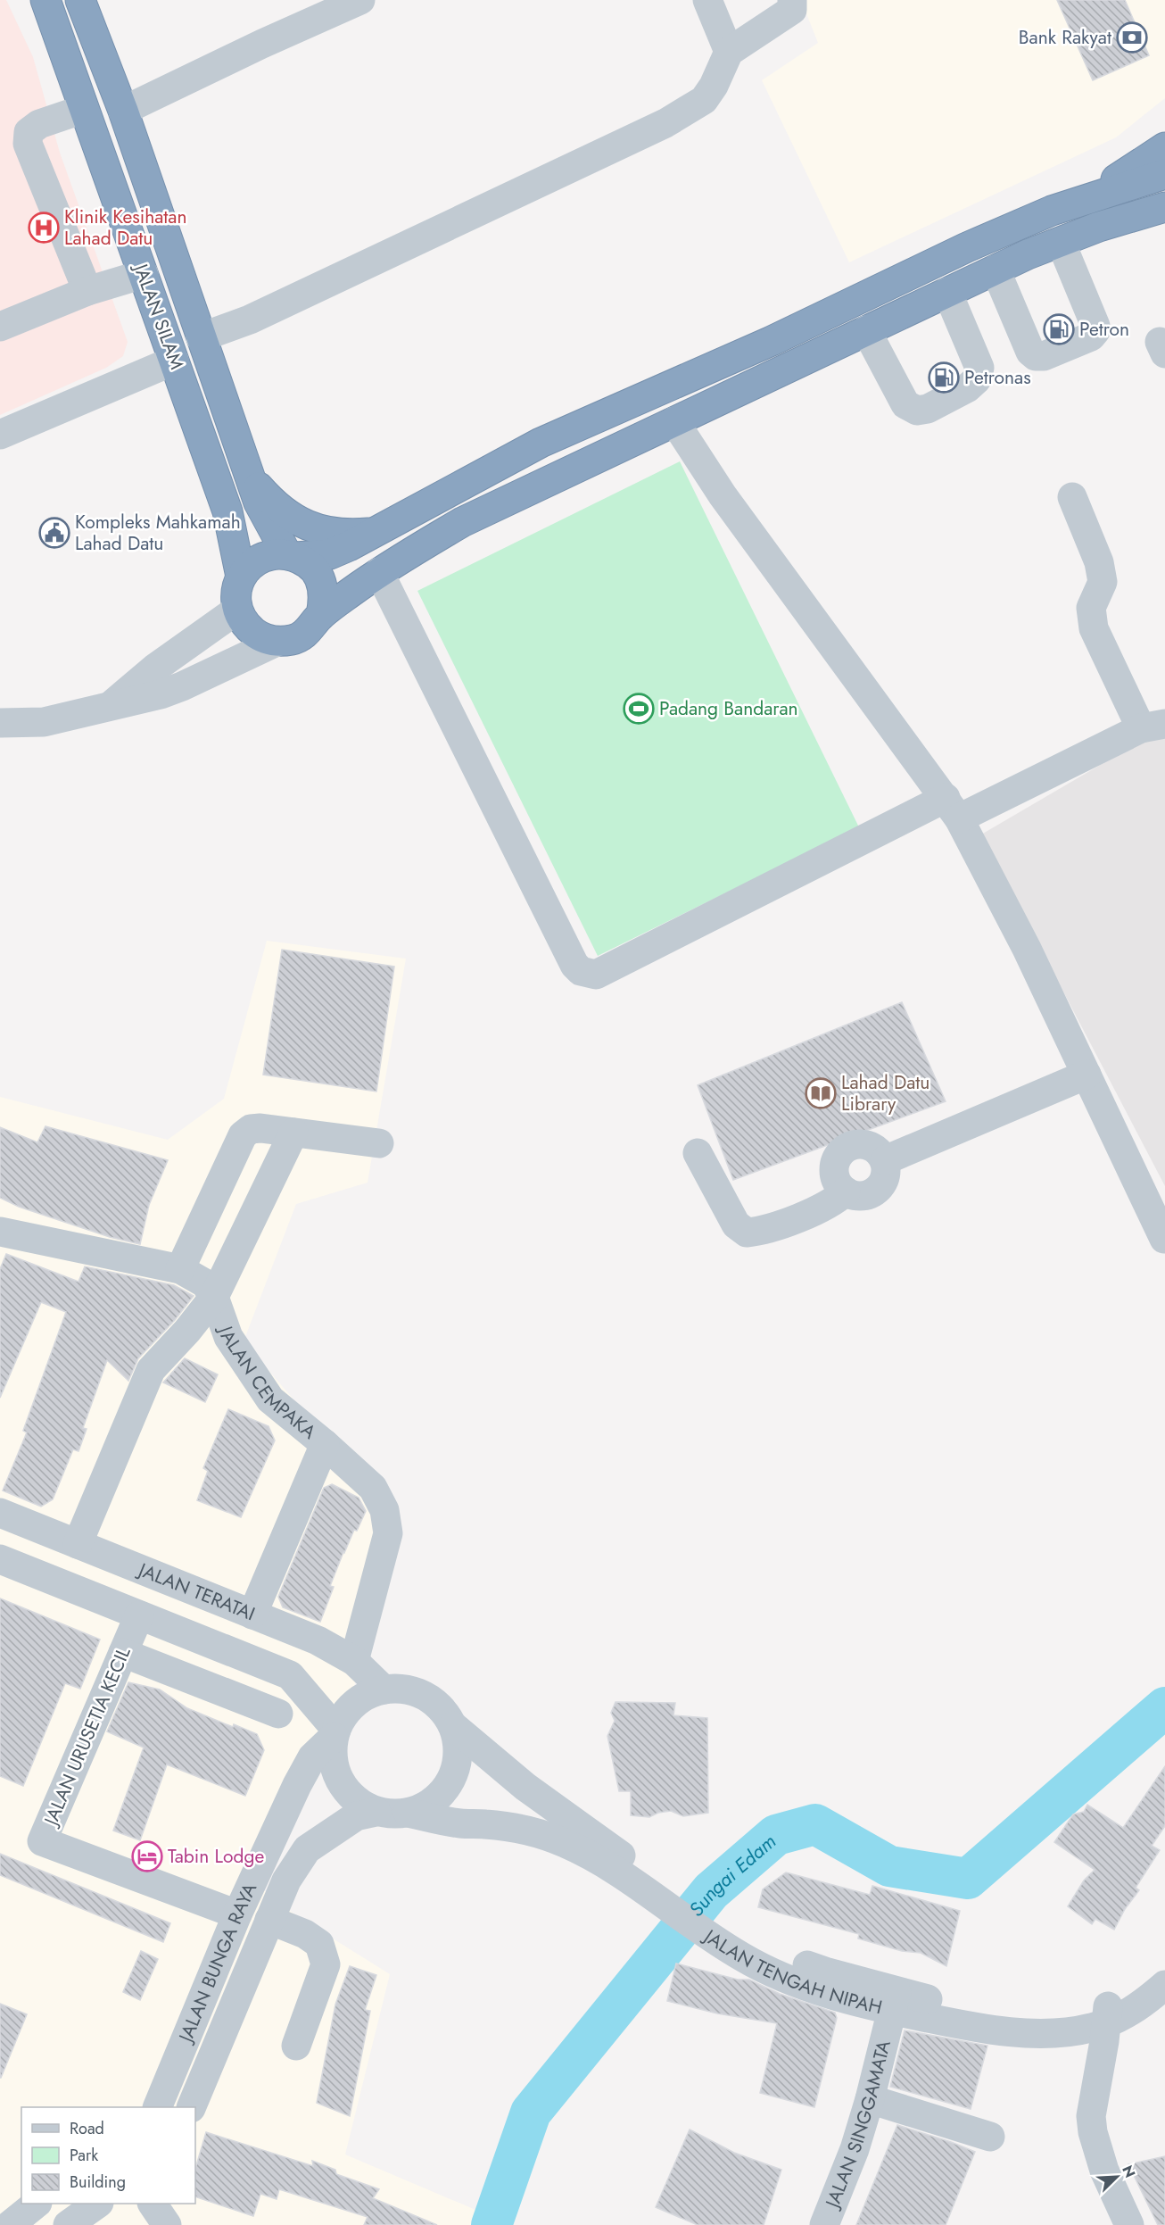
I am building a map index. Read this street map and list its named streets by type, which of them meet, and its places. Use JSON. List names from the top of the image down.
{
  "streets": {
    "highway": ["JALAN SILAM"],
    "street": [
      "JALAN CEMPAKA",
      "JALAN TERATAI",
      "JALAN URUSETIA KECIL",
      "JALAN BUNGA RAYA",
      "JALAN TENGAH NIPAH",
      "JALAN SINGGAMATA"
    ]
  },
  "crossings": [
    ["JALAN CEMPAKA", "JALAN TERATAI"],
    ["JALAN TERATAI", "JALAN BUNGA RAYA"],
    ["JALAN TERATAI", "JALAN TENGAH NIPAH"],
    ["JALAN URUSETIA KECIL", "JALAN BUNGA RAYA"],
    ["JALAN BUNGA RAYA", "JALAN TENGAH NIPAH"],
    ["JALAN TENGAH NIPAH", "JALAN SINGGAMATA"]
  ],
  "water": ["Sungai Edam"],
  "places": {
    "bank": ["Bank Rakyat"],
    "hospital": ["Klinik Kesihatan Lahad Datu"],
    "fuel station": ["Petron", "Petronas"],
    "public building": ["Kompleks Mahkamah Lahad Datu"],
    "sports": ["Padang Bandaran"],
    "library": ["Lahad Datu Library"],
    "hotel": ["Tabin Lodge"]
  },
  "legend": ["Road", "Park", "Building"],
  "north": "top right"
}
